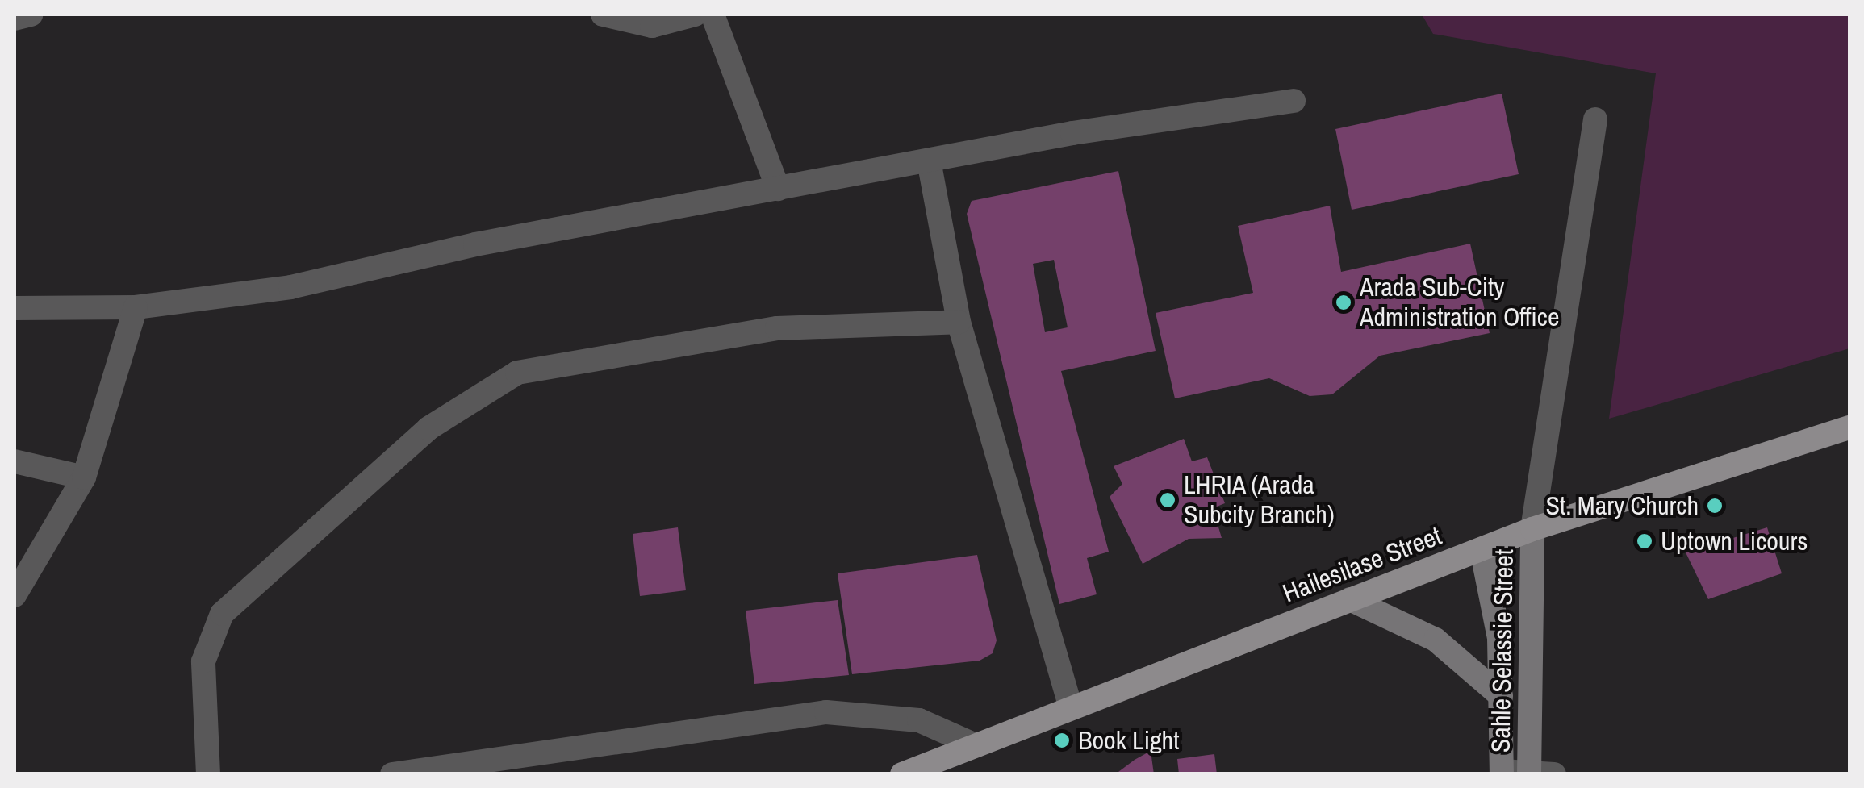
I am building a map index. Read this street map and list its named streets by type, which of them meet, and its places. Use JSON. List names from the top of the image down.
{
  "streets": {
    "main road": ["Hailesilase Street", "Sahle Selassie Street"]
  },
  "crossings": [
    ["Hailesilase Street", "Sahle Selassie Street"]
  ],
  "places": [
    "Arada Sub-City Administration Office",
    "LHRIA (Arada Subcity Branch)",
    "St. Mary Church",
    "Uptown Licours",
    "Book Light"
  ]
}
